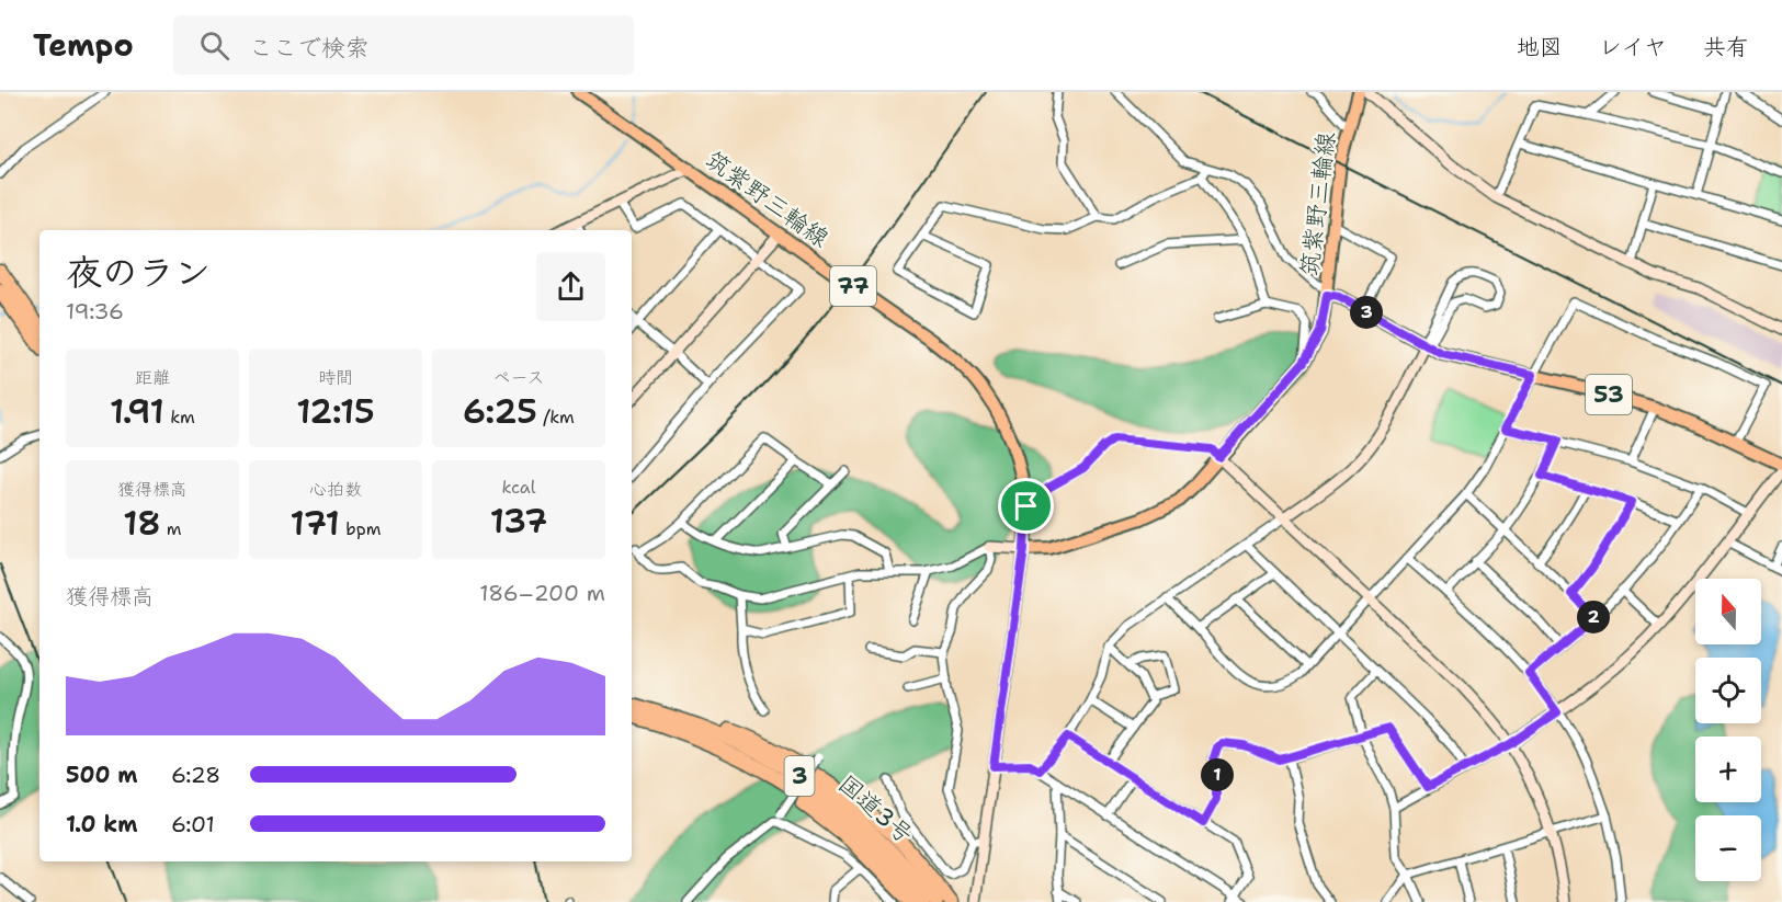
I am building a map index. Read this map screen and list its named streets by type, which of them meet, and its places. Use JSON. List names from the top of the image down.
{
  "streets": {
    "highway": ["3", "国道3号"],
    "main road": ["筑紫野三輪線", "77", "53"]
  },
  "crossings": [
    ["筑紫野三輪線", "53"]
  ],
  "north": "top",
  "page": {
    "header": "Tempo",
    "search": "ここで検索",
    "nav": ["地図", "レイヤ", "共有"],
    "heading": ["夜のラン", "19:36"],
    "pins": ["3", "2", "1"],
    "stats": [
      ["距離", "1.91 km"],
      ["時間", "12:15"],
      ["ペース", "6:25 /km"],
      ["獲得標高", "18 m"],
      ["心拍数", "171 bpm"],
      ["kcal", "137"]
    ],
    "chart": ["獲得標高", "186–200 m"],
    "map_buttons": ["+", "−"],
    "list": [
      {
        "name": "500 m",
        "note": "6:28"
      },
      {
        "name": "1.0 km",
        "note": "6:01"
      }
    ]
  }
}
